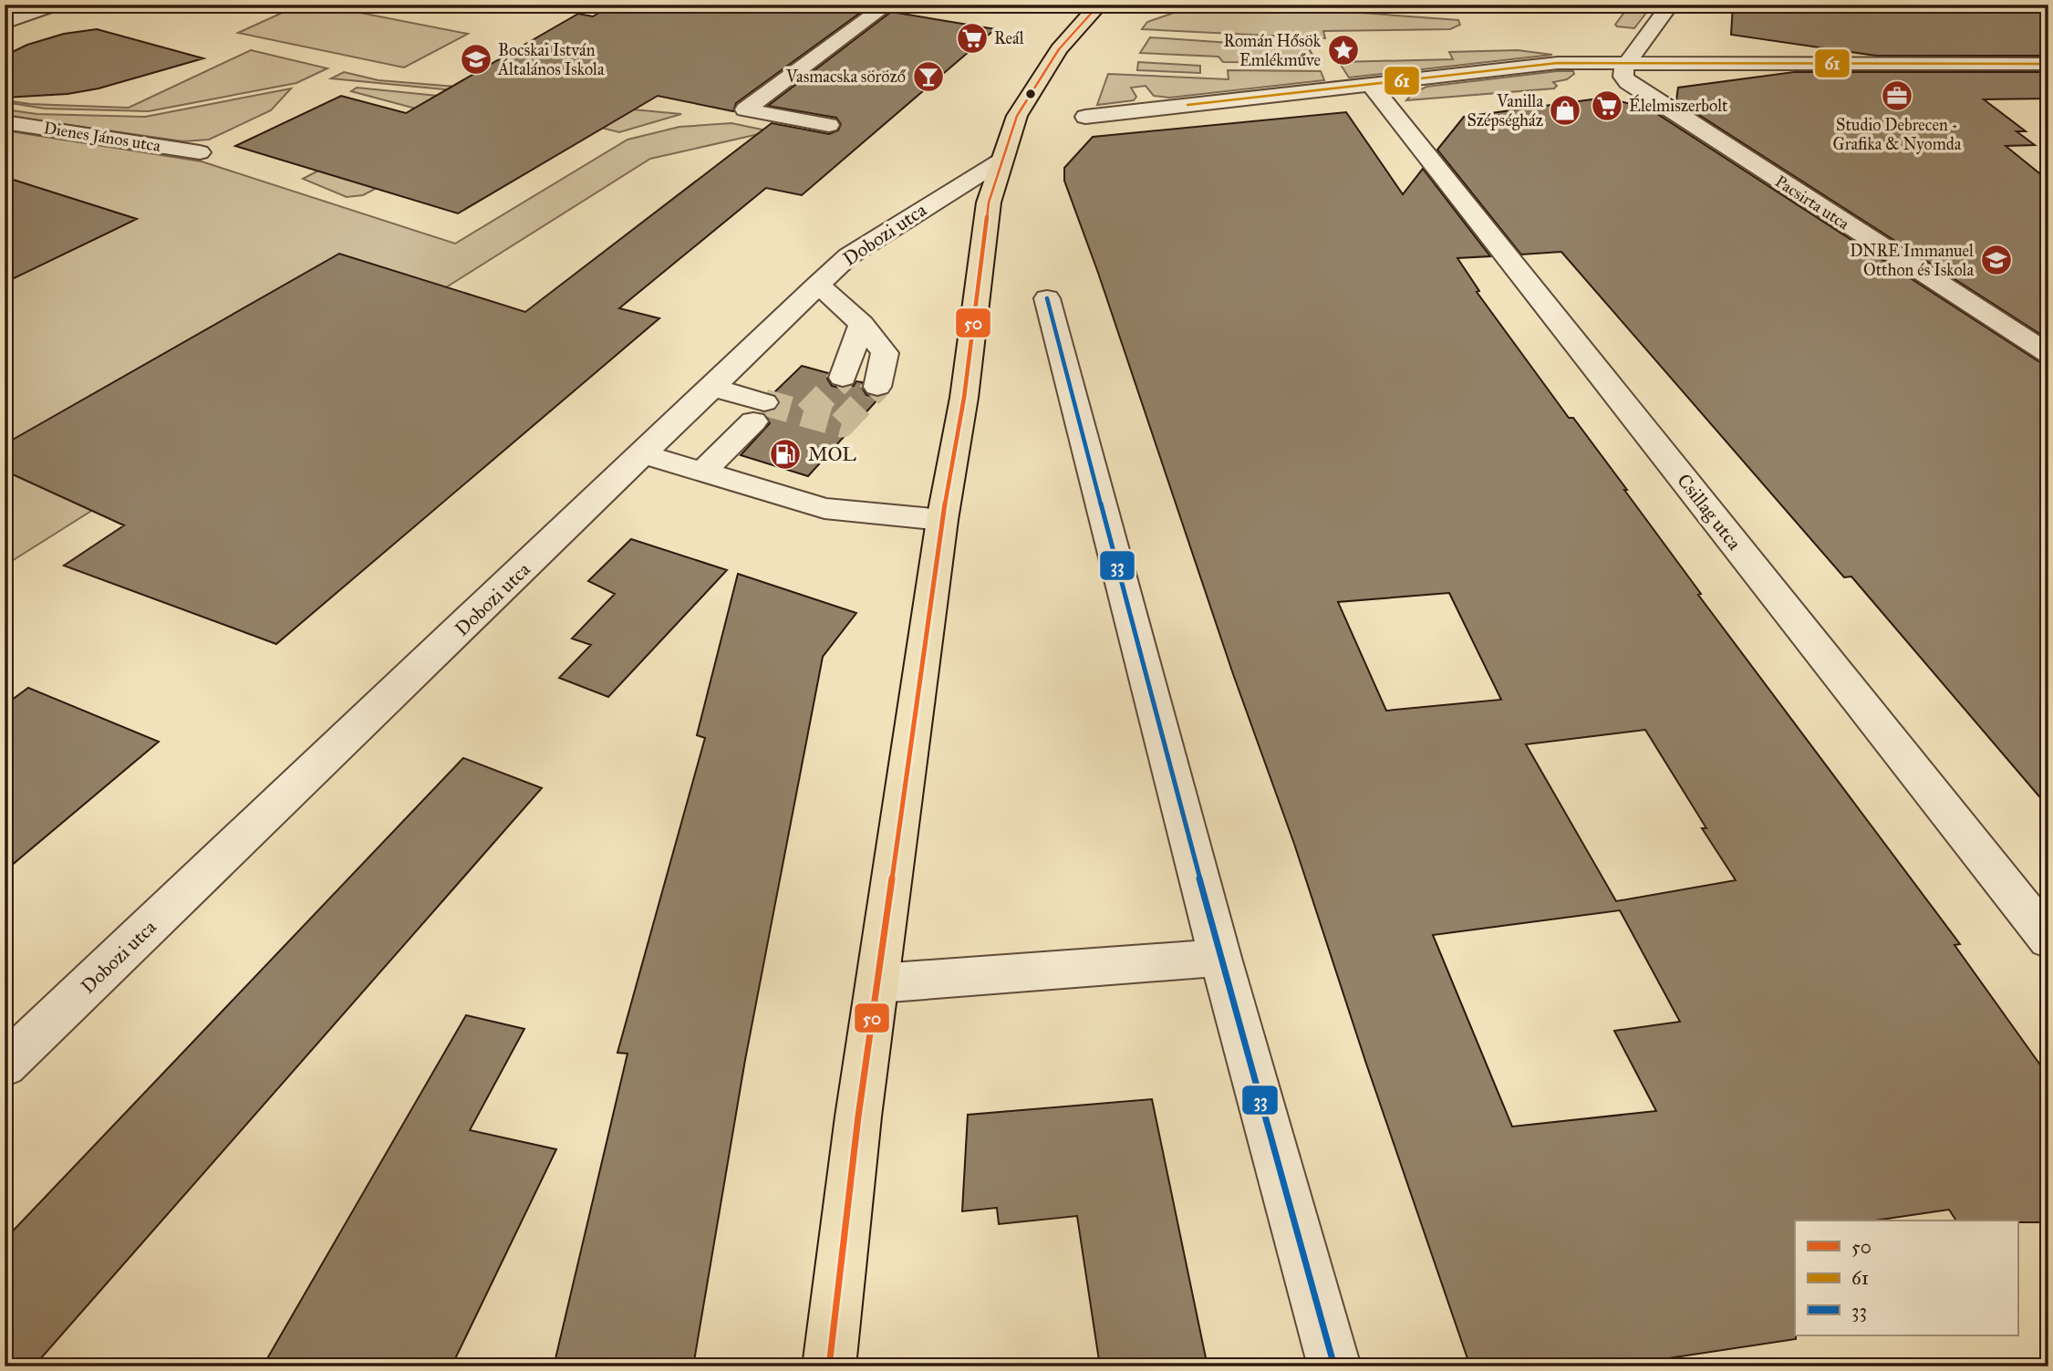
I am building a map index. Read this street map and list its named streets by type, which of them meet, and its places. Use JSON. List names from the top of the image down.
{
  "streets": {
    "street": [
      "Dienes János utca",
      "Pacsirta utca",
      "Dobozi utca",
      "Csillag utca"
    ]
  },
  "places": {
    "supermarket": ["Reál", "Élelmiszerbolt"],
    "place": ["Román Hősök Emlékműve"],
    "school or university": ["Bocskai István Általános Iskola", "DNRE Immanuel Otthon és Iskola"],
    "bar": ["Vasmacska söröző"],
    "office": ["Studio Debrecen - Grafika & Nyomda"],
    "shop": ["Vanilla Szépségház"],
    "fuel station": ["MOL"]
  },
  "lines": ["transit line 50", "transit line 61", "transit line 33"],
  "legend": ["50", "61", "33"]
}
